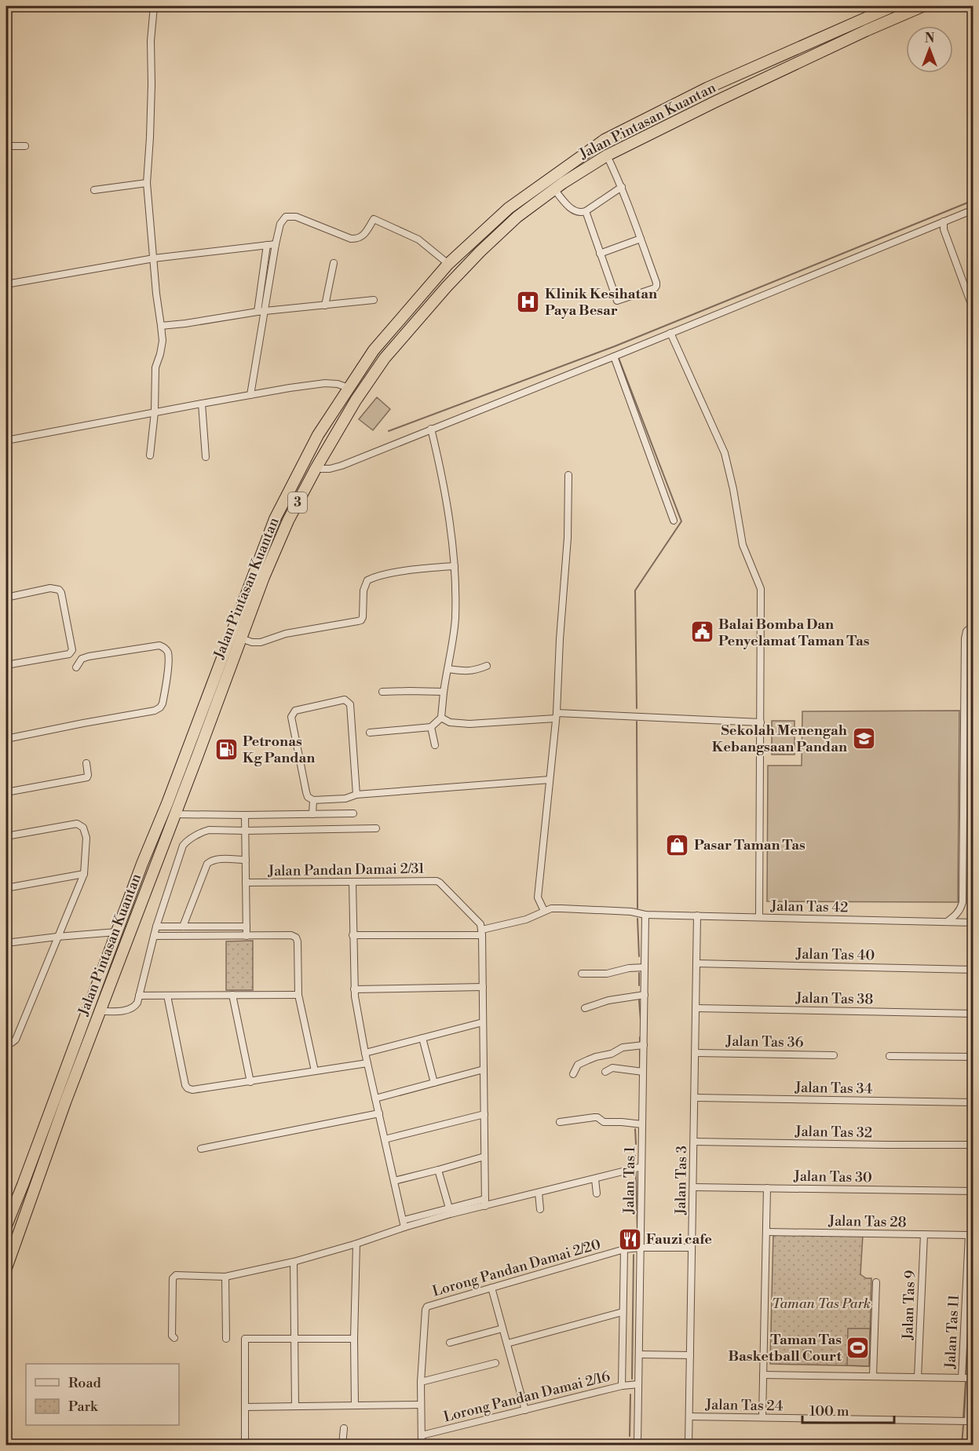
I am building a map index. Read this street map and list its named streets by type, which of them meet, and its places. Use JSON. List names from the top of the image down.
{
  "streets": {
    "highway": ["Jalan Pintasan Kuantan", "3"],
    "street": [
      "Jalan Pandan Damai 2/31",
      "Jalan Tas 42",
      "Jalan Tas 40",
      "Jalan Tas 38",
      "Jalan Tas 36",
      "Jalan Tas 34",
      "Jalan Tas 32",
      "Jalan Tas 30",
      "Jalan Tas 1",
      "Jalan Tas 3",
      "Jalan Tas 28",
      "Lorong Pandan Damai 2/20",
      "Jalan Tas 9",
      "Jalan Tas 11",
      "Lorong Pandan Damai 2/16",
      "Jalan Tas 24"
    ]
  },
  "crossings": [
    ["Jalan Pandan Damai 2/31", "Jalan Tas 42"],
    ["Jalan Tas 42", "Jalan Tas 1"],
    ["Jalan Tas 42", "Jalan Tas 3"],
    ["Jalan Tas 40", "Jalan Tas 3"],
    ["Jalan Tas 38", "Jalan Tas 3"],
    ["Jalan Tas 36", "Jalan Tas 3"],
    ["Jalan Tas 34", "Jalan Tas 3"],
    ["Jalan Tas 32", "Jalan Tas 3"],
    ["Jalan Tas 30", "Jalan Tas 3"],
    ["Jalan Tas 1", "Lorong Pandan Damai 2/20"],
    ["Jalan Tas 1", "Lorong Pandan Damai 2/16"],
    ["Jalan Tas 3", "Lorong Pandan Damai 2/20"],
    ["Jalan Tas 3", "Jalan Tas 24"],
    ["Jalan Tas 28", "Jalan Tas 9"],
    ["Jalan Tas 28", "Jalan Tas 11"]
  ],
  "parks": ["Taman Tas Park"],
  "places": {
    "hospital": ["Klinik Kesihatan Paya Besar"],
    "public building": ["Balai Bomba Dan Penyelamat Taman Tas"],
    "school or university": ["Sekolah Menengah Kebangsaan Pandan"],
    "fuel station": ["Petronas Kg Pandan"],
    "shop": ["Pasar Taman Tas"],
    "restaurant": ["Fauzi cafe"],
    "sports": ["Taman Tas Basketball Court"]
  },
  "legend": ["Road", "Park"],
  "scale_bar": "100 m",
  "north": "top"
}
